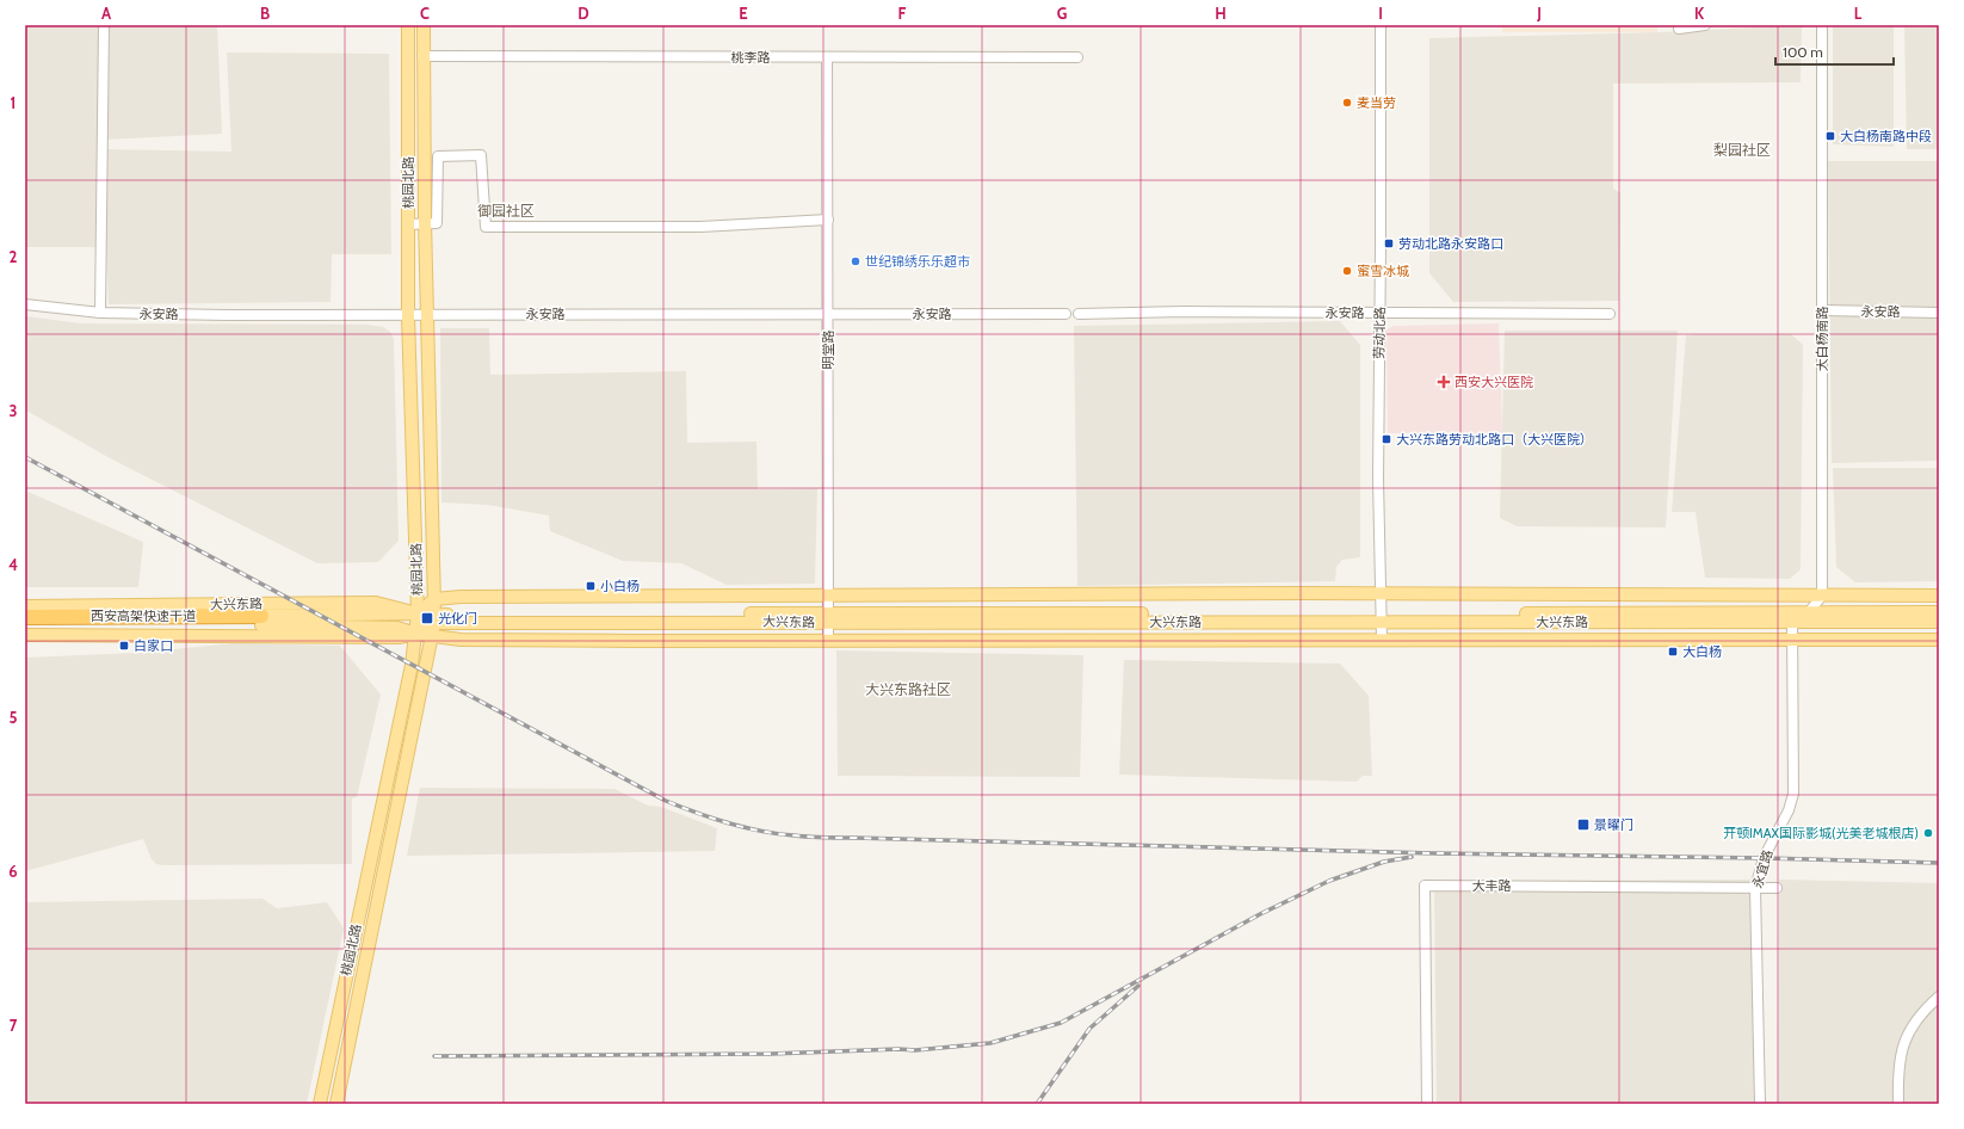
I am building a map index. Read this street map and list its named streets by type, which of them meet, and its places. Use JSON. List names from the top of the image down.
{
  "streets": {
    "highway": ["西安高架快速干道"],
    "main road": ["桃园北路", "大兴东路"],
    "street": [
      "桃李路",
      "永安路",
      "劳动北路",
      "大白杨南路",
      "明堂路",
      "永宜路",
      "大丰路"
    ]
  },
  "crossings": [
    ["桃李路", "桃园北路"],
    ["桃李路", "明堂路"],
    ["桃园北路", "永安路"],
    ["桃园北路", "大兴东路"],
    ["永安路", "劳动北路"],
    ["永安路", "大白杨南路"],
    ["永安路", "明堂路"],
    ["劳动北路", "大兴东路"],
    ["明堂路", "大兴东路"],
    ["大兴东路", "西安高架快速干道"],
    ["永宜路", "大丰路"]
  ],
  "districts": ["梨园社区", "御园社区", "大兴东路社区"],
  "places": {
    "other": [
      "麦当劳",
      "世纪锦绣乐乐超市",
      "蜜雪冰城",
      "开顿IMAX国际影城(光美老城根店)"
    ],
    "transit": [
      "大白杨南路中段",
      "劳动北路永安路口",
      "大兴东路劳动北路口（大兴医院）",
      "小白杨",
      "光化门",
      "白家口",
      "大白杨",
      "景曜门"
    ],
    "health": ["西安大兴医院"]
  },
  "scale_bar": "100 m",
  "grid": {
    "columns": [
      "A",
      "B",
      "C",
      "D",
      "E",
      "F",
      "G",
      "H",
      "I",
      "J",
      "K",
      "L"
    ],
    "rows": [
      "1",
      "2",
      "3",
      "4",
      "5",
      "6",
      "7"
    ]
  }
}
